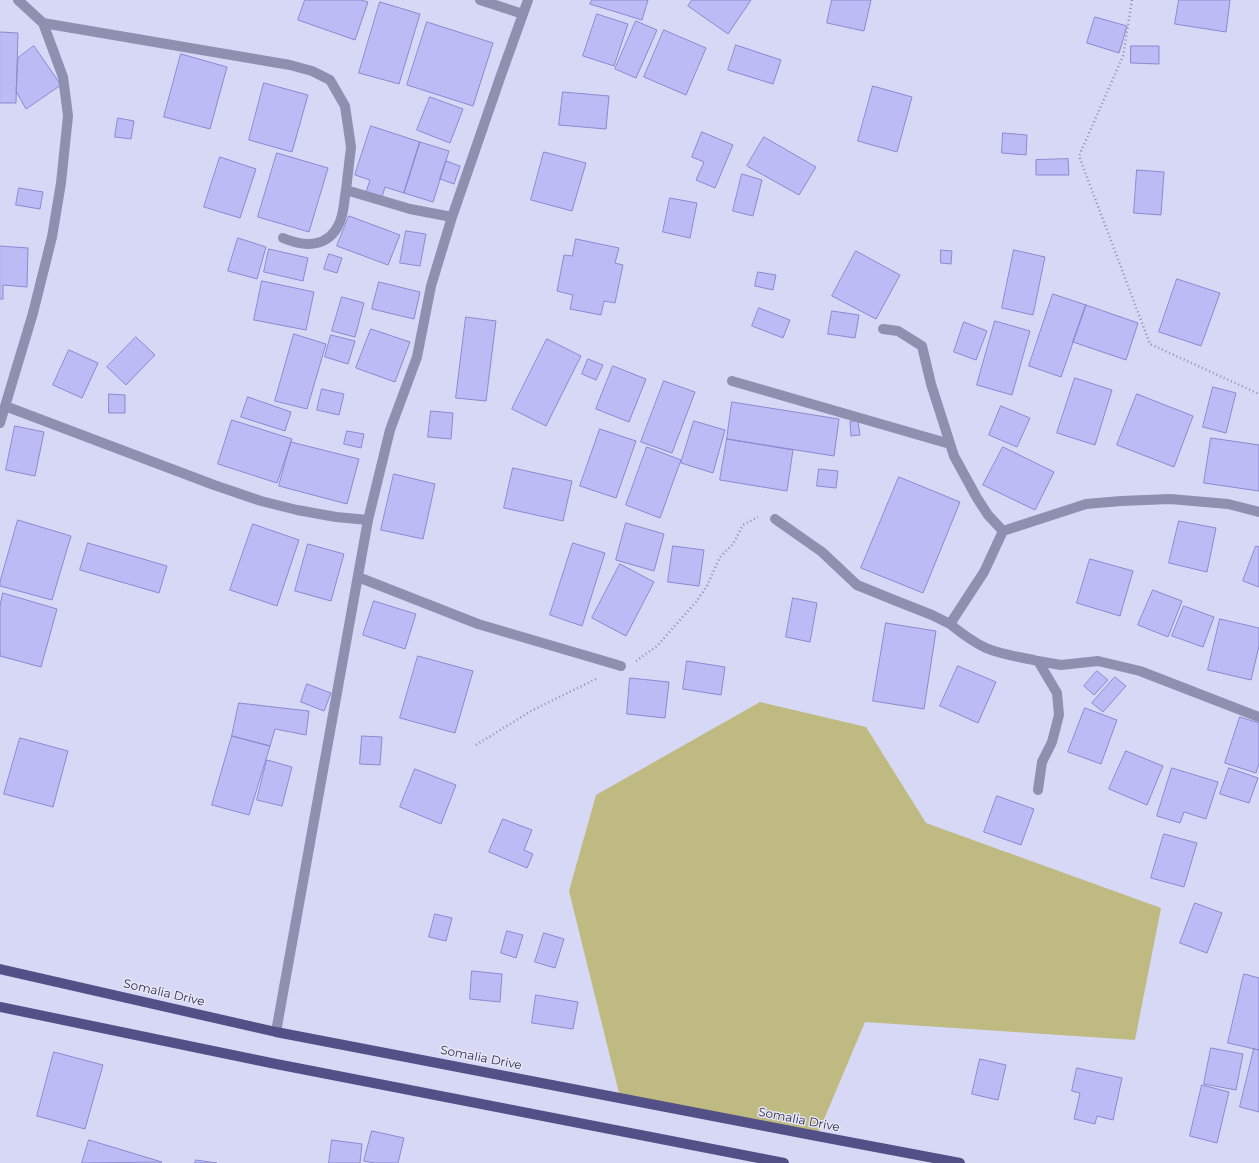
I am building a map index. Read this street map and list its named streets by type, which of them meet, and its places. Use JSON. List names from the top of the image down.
{
  "streets": {
    "main road": ["Somalia Drive"]
  }
}
